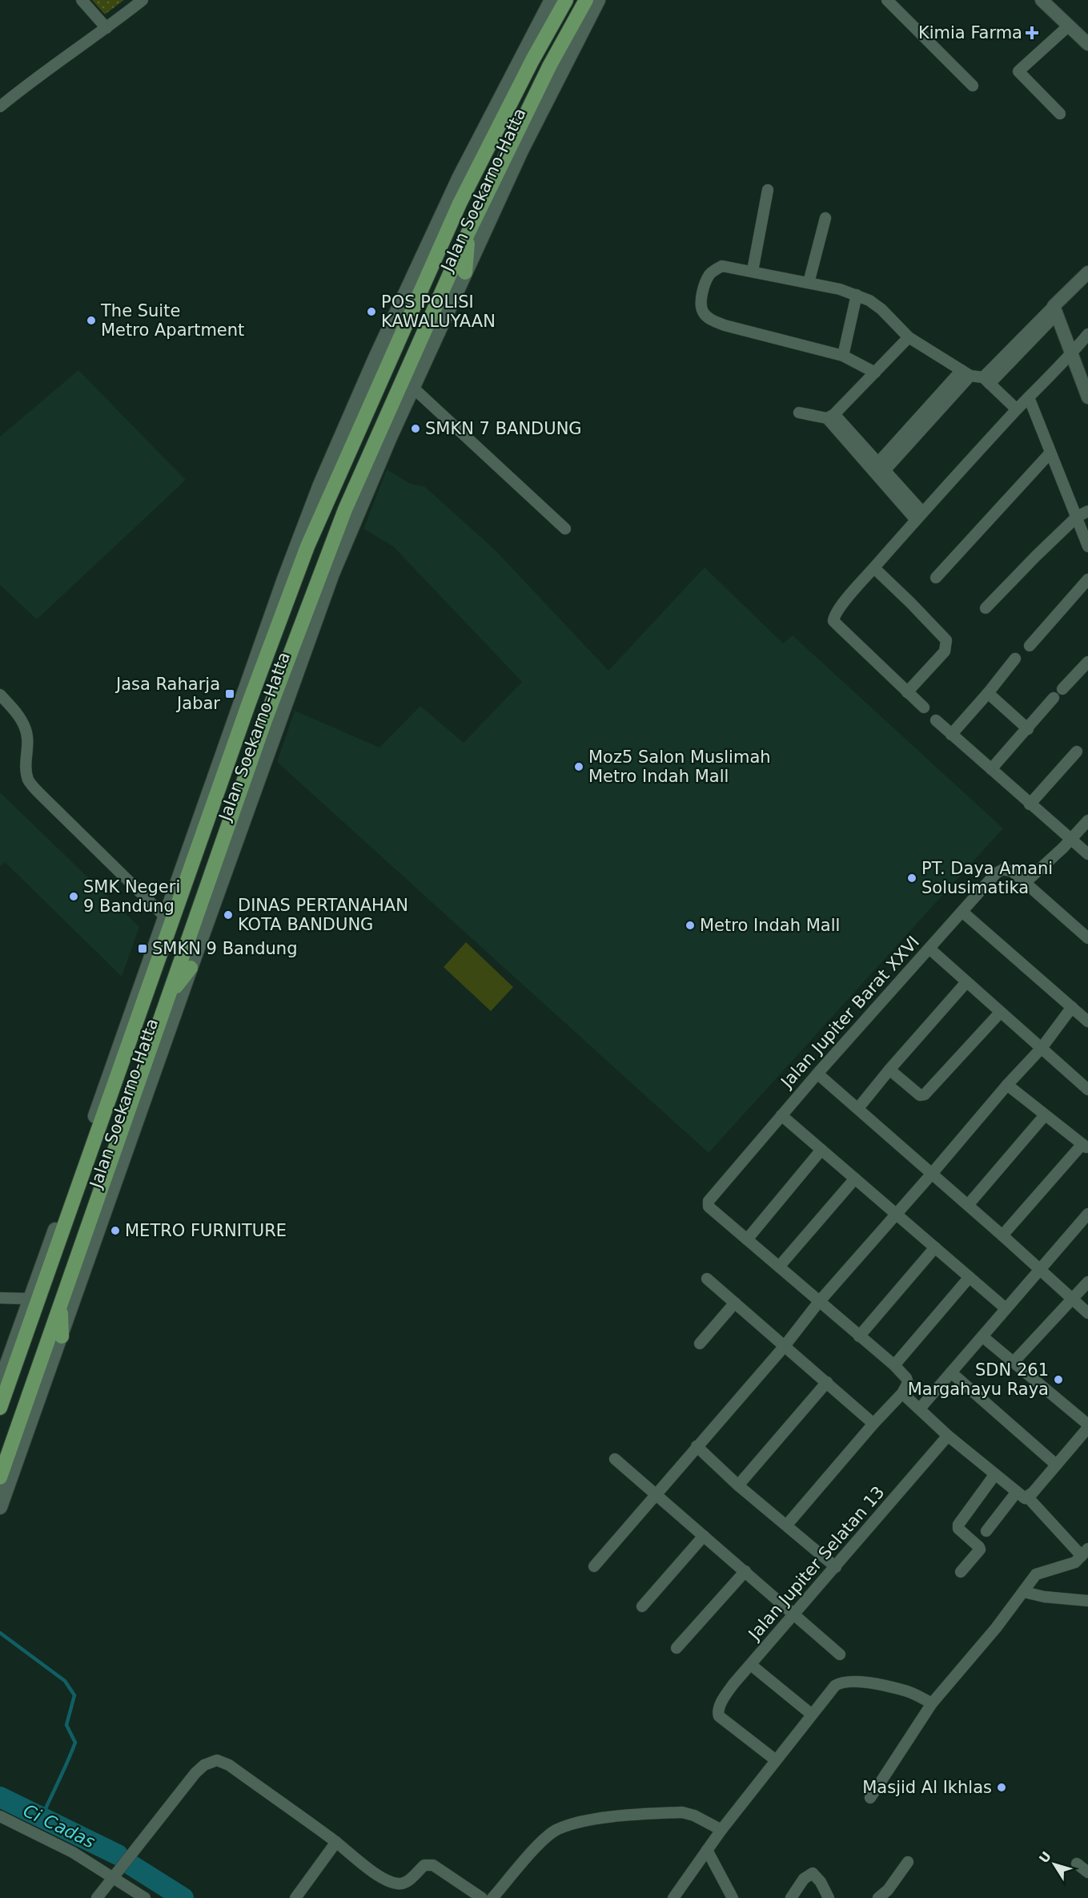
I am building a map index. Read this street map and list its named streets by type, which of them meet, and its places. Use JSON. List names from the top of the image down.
{
  "streets": {
    "highway": ["Jalan Soekarno-Hatta"],
    "street": ["Jalan Jupiter Barat XXVI", "Jalan Jupiter Selatan 13"]
  },
  "water": ["Ci Cadas"],
  "places": {
    "health": ["Kimia Farma"],
    "other": [
      "POS POLISI KAWALUYAAN",
      "The Suite Metro Apartment",
      "SMKN 7 BANDUNG",
      "Moz5 Salon Muslimah Metro Indah Mall",
      "PT. Daya Amani Solusimatika",
      "SMK Negeri 9 Bandung",
      "DINAS PERTANAHAN KOTA BANDUNG",
      "Metro Indah Mall",
      "METRO FURNITURE",
      "SDN 261 Margahayu Raya",
      "Masjid Al Ikhlas"
    ],
    "transit": ["Jasa Raharja Jabar", "SMKN 9 Bandung"]
  },
  "north": "top left"
}
